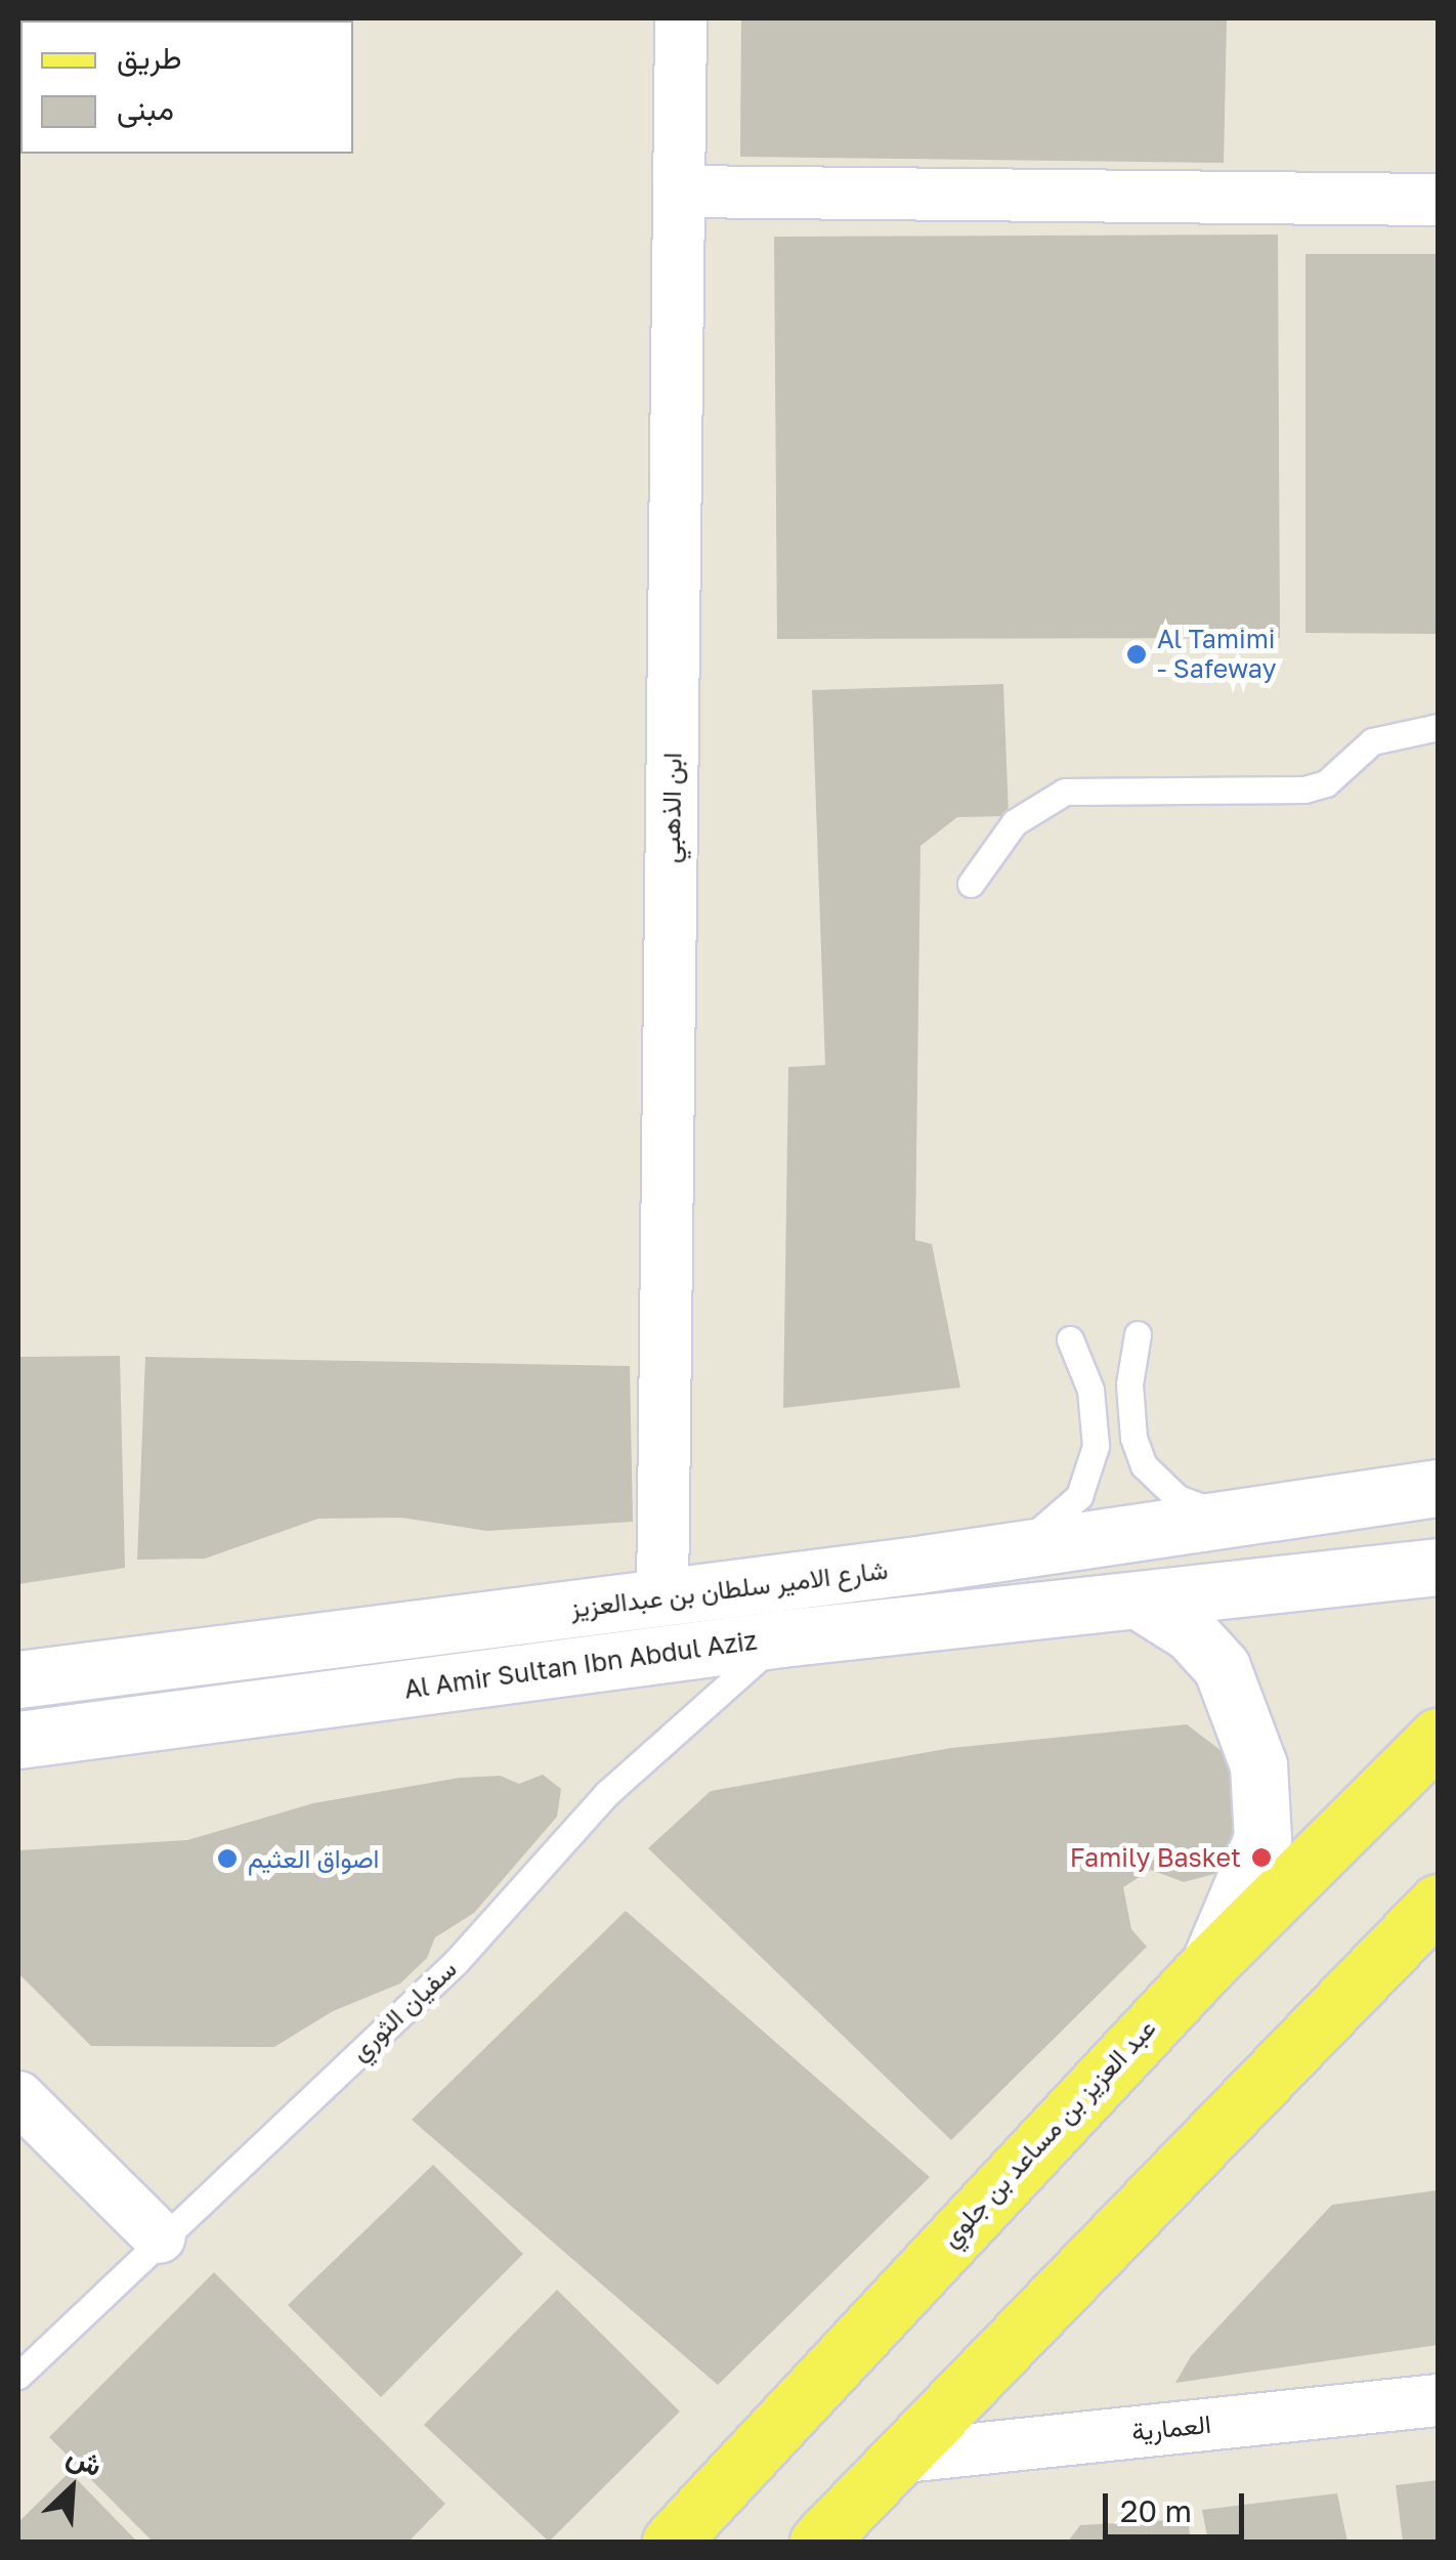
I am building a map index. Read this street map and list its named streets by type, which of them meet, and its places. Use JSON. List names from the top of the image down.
{
  "streets": {
    "main road": ["عبد العزيز بن مساعد بن جلوي"],
    "street": [
      "ابن الذهبي",
      "شارع الامير سلطان بن عبدالعزيز",
      "Al Amir Sultan Ibn Abdul Aziz",
      "العمارية"
    ],
    "lane": ["سفيان الثوري"]
  },
  "crossings": [
    ["ابن الذهبي", "شارع الامير سلطان بن عبدالعزيز"],
    ["Al Amir Sultan Ibn Abdul Aziz", "سفيان الثوري"]
  ],
  "places": ["Al Tamimi - Safeway", "Family Basket", "اصواق العثيم"],
  "legend": ["طريق", "مبنى"],
  "scale_bar": "20 m",
  "north": "top right"
}
